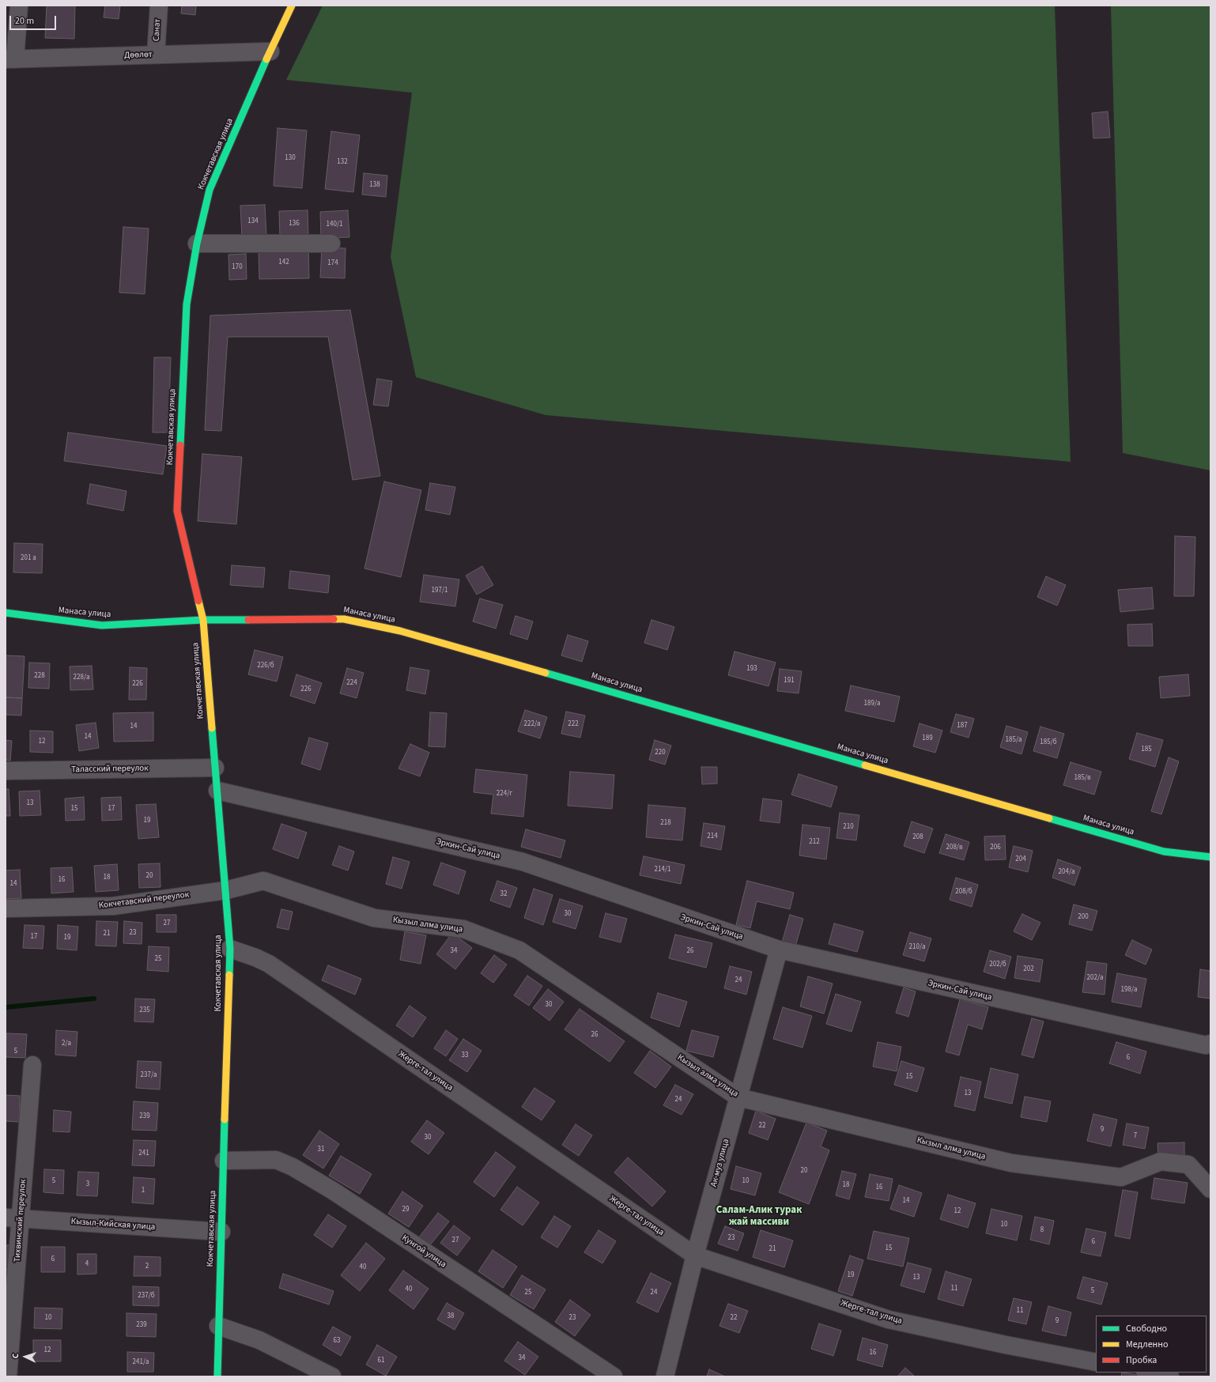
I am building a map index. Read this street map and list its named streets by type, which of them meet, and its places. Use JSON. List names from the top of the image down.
{
  "streets": {
    "street": [
      "Санат",
      "Дөөлөт",
      "Кокчетавская улица",
      "Манаса улица",
      "Таласский переулок",
      "Эркин-Сай улица",
      "Кокчетавский переулок",
      "Кызыл алма улица",
      "Жерге-тал улица",
      "Ак-муз улица",
      "Тихвинский переулок",
      "Кызыл-Кийская улица",
      "Кунгой улица"
    ]
  },
  "crossings": [
    ["Санат", "Дөөлөт"],
    ["Дөөлөт", "Кокчетавская улица"],
    ["Кокчетавская улица", "Манаса улица"],
    ["Кокчетавская улица", "Таласский переулок"],
    ["Кокчетавская улица", "Эркин-Сай улица"],
    ["Кокчетавская улица", "Кокчетавский переулок"],
    ["Кокчетавская улица", "Кызыл алма улица"],
    ["Кокчетавская улица", "Жерге-тал улица"],
    ["Кокчетавская улица", "Кызыл-Кийская улица"],
    ["Кокчетавская улица", "Кунгой улица"],
    ["Эркин-Сай улица", "Ак-муз улица"],
    ["Кокчетавский переулок", "Кызыл алма улица"],
    ["Кызыл алма улица", "Ак-муз улица"],
    ["Жерге-тал улица", "Ак-муз улица"],
    ["Тихвинский переулок", "Кызыл-Кийская улица"]
  ],
  "districts": ["Салам-Алик турак жай массиви"],
  "house_numbers": [
    "130",
    "132",
    "138",
    "134",
    "136",
    "140/1",
    "142",
    "174",
    "170",
    "201 а",
    "197/1",
    "226/б",
    "193",
    "228",
    "228/а",
    "191",
    "224",
    "226",
    "226",
    "189/а",
    "222/а",
    "222",
    "187",
    "14",
    "14",
    "189",
    "185/а",
    "12",
    "185/б",
    "185",
    "220",
    "185/в",
    "224/г",
    "13",
    "15",
    "17",
    "19",
    "218",
    "210",
    "214",
    "208",
    "212",
    "208/в",
    "206",
    "204",
    "214/1",
    "204/а",
    "20",
    "18",
    "16",
    "14",
    "208/б",
    "32",
    "30",
    "200",
    "27",
    "23",
    "21",
    "17",
    "19",
    "210/а",
    "34",
    "26",
    "25",
    "202/б",
    "202",
    "202/а",
    "24",
    "198/а",
    "30",
    "235",
    "26",
    "2/а",
    "5",
    "33",
    "6",
    "237/а",
    "15",
    "13",
    "24",
    "239",
    "22",
    "9",
    "7",
    "30",
    "31",
    "241",
    "20",
    "5",
    "10",
    "3",
    "18",
    "16",
    "1",
    "14",
    "29",
    "12",
    "10",
    "8",
    "23",
    "27",
    "6",
    "15",
    "21",
    "6",
    "4",
    "2",
    "40",
    "19",
    "13",
    "11",
    "40",
    "5",
    "25",
    "24",
    "237/б",
    "11",
    "38",
    "10",
    "23",
    "22",
    "9",
    "239",
    "63",
    "12",
    "16",
    "34",
    "61",
    "241/а"
  ],
  "legend": ["Свободно", "Медленно", "Пробка"],
  "scale_bar": "20 m",
  "north": "left"
}
